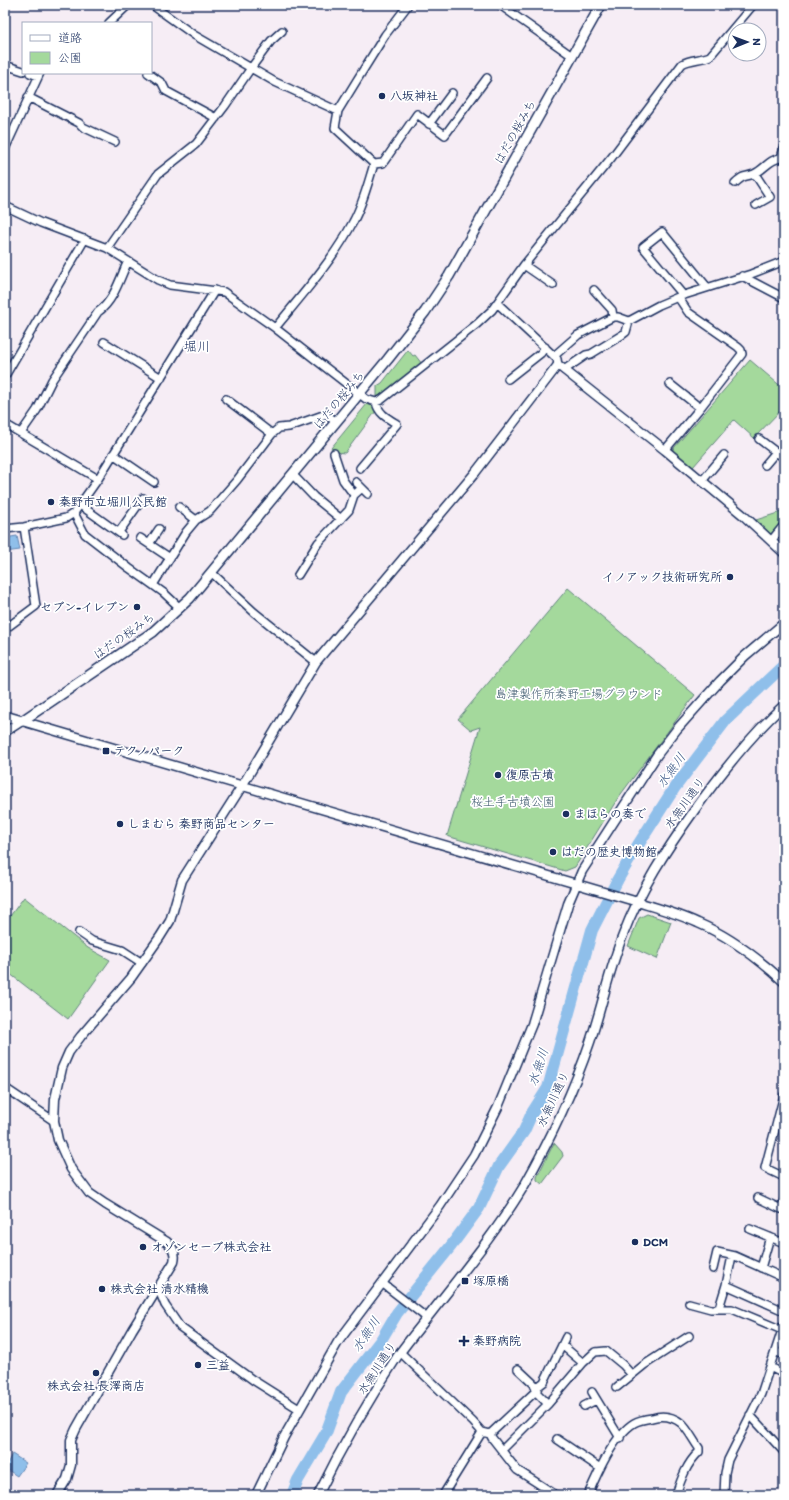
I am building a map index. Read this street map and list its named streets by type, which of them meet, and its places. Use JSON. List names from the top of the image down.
{
  "streets": {
    "main road": ["はだの桜みち"],
    "street": ["水無川通り"]
  },
  "districts": ["堀川"],
  "water": ["水無川"],
  "parks": ["島津製作所秦野工場グラウンド", "桜土手古墳公園"],
  "places": {
    "other": [
      "八坂神社",
      "秦野市立堀川公民館",
      "イノアック技術研究所",
      "セブン-イレブン",
      "復原古墳",
      "まほらの奏で",
      "しまむら 秦野商品センター",
      "はだの歴史博物館",
      "DCM",
      "オゾンセーブ株式会社",
      "株式会社 清水精機",
      "三益",
      "株式会社 長澤商店"
    ],
    "transit": ["テクノパーク", "塚原橋"],
    "health": ["秦野病院"]
  },
  "legend": ["道路", "公園"],
  "north": "right"
}
